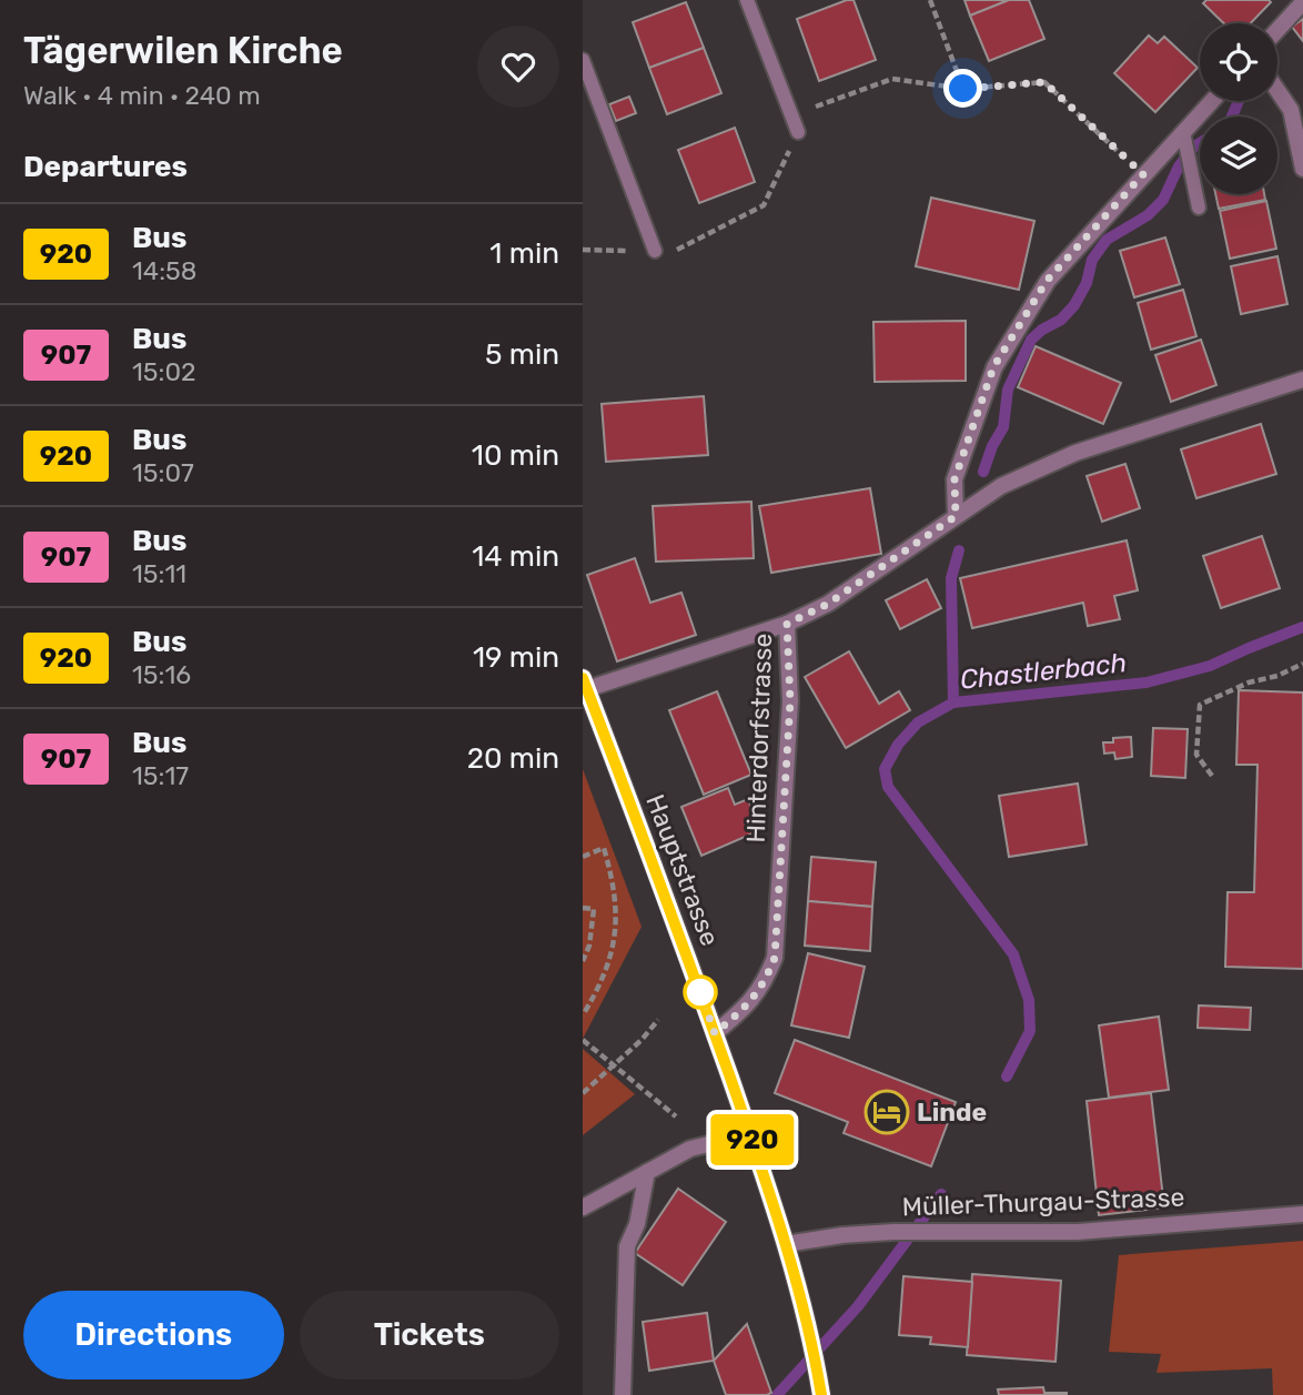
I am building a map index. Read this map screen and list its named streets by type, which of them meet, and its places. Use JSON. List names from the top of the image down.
{
  "streets": {
    "street": ["Hinterdorfstrasse", "Hauptstrasse", "Müller-Thurgau-Strasse"]
  },
  "crossings": [
    ["Hinterdorfstrasse", "Hauptstrasse"],
    ["Hauptstrasse", "Müller-Thurgau-Strasse"]
  ],
  "water": ["Chastlerbach"],
  "places": {
    "hotel": ["Linde"]
  },
  "lines": ["bus line 920"],
  "page": {
    "heading": [
      ["Tägerwilen Kirche", "Walk · 4 min · 240 m"],
      "Departures"
    ],
    "on_map": "920",
    "list": [
      {
        "mark": "920",
        "name": "Bus",
        "note": "14:58",
        "value": "1 min"
      },
      {
        "mark": "907",
        "name": "Bus",
        "note": "15:02",
        "value": "5 min"
      },
      {
        "mark": "920",
        "name": "Bus",
        "note": "15:07",
        "value": "10 min"
      },
      {
        "mark": "907",
        "name": "Bus",
        "note": "15:11",
        "value": "14 min"
      },
      {
        "mark": "920",
        "name": "Bus",
        "note": "15:16",
        "value": "19 min"
      },
      {
        "mark": "907",
        "name": "Bus",
        "note": "15:17",
        "value": "20 min"
      }
    ],
    "buttons": ["Directions", "Tickets"]
  }
}
